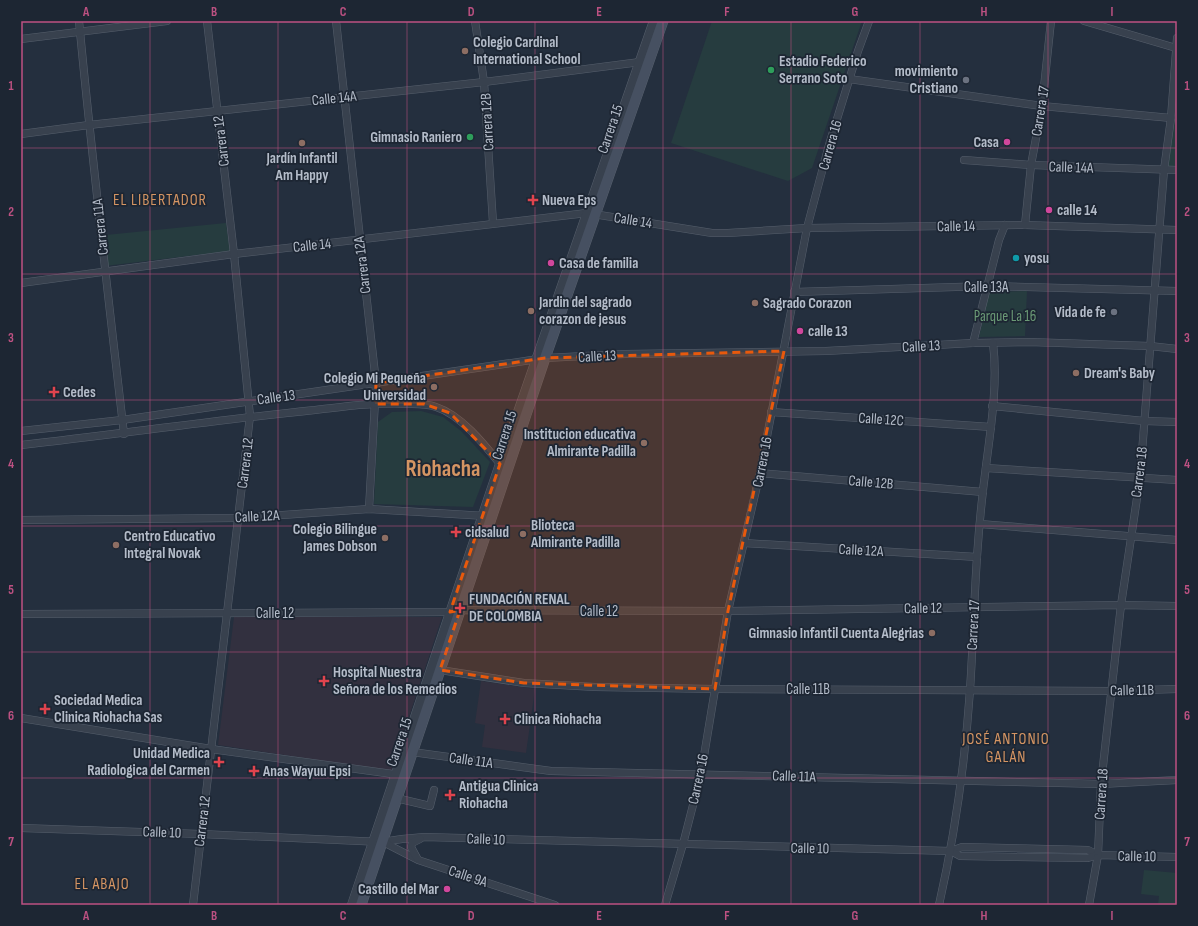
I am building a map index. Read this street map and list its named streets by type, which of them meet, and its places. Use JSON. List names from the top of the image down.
{
  "streets": {
    "main road": ["Carrera 15"],
    "street": [
      "Calle 14A",
      "Carrera 17",
      "Carrera 12B",
      "Carrera 12",
      "Carrera 16",
      "Calle 14",
      "Carrera 11A",
      "Carrera 12A",
      "Calle 13A",
      "Calle 13",
      "Calle 12C",
      "Carrera 18",
      "Calle 12B",
      "Calle 12A",
      "Calle 12",
      "Calle 11B",
      "Calle 11A",
      "Calle 10",
      "Calle 9A"
    ]
  },
  "crossings": [
    ["Calle 14A", "Carrera 17"],
    ["Calle 14A", "Carrera 12B"],
    ["Calle 14A", "Carrera 15"],
    ["Calle 14A", "Carrera 12"],
    ["Calle 14A", "Carrera 11A"],
    ["Calle 14A", "Carrera 12A"],
    ["Calle 14A", "Carrera 18"],
    ["Carrera 17", "Calle 14"],
    ["Carrera 17", "Calle 13"],
    ["Carrera 17", "Calle 12C"],
    ["Carrera 17", "Calle 12B"],
    ["Carrera 17", "Calle 12A"],
    ["Carrera 17", "Calle 12"],
    ["Carrera 17", "Calle 11B"],
    ["Carrera 17", "Calle 11A"],
    ["Carrera 17", "Calle 10"],
    ["Carrera 12B", "Calle 14"],
    ["Carrera 15", "Calle 14"],
    ["Carrera 15", "Calle 13"],
    ["Carrera 15", "Calle 12A"],
    ["Carrera 15", "Calle 12"],
    ["Carrera 15", "Calle 11B"],
    ["Carrera 15", "Calle 11A"],
    ["Carrera 15", "Calle 10"],
    ["Carrera 15", "Calle 9A"],
    ["Carrera 12", "Calle 14"],
    ["Carrera 12", "Calle 13"],
    ["Carrera 12", "Calle 12A"],
    ["Carrera 12", "Calle 12"],
    ["Carrera 12", "Calle 10"],
    ["Carrera 16", "Calle 14"],
    ["Carrera 16", "Calle 13A"],
    ["Carrera 16", "Calle 13"],
    ["Carrera 16", "Calle 12C"],
    ["Carrera 16", "Calle 12B"],
    ["Carrera 16", "Calle 12A"],
    ["Carrera 16", "Calle 12"],
    ["Carrera 16", "Calle 11B"],
    ["Carrera 16", "Calle 11A"],
    ["Carrera 16", "Calle 10"],
    ["Calle 14", "Carrera 11A"],
    ["Calle 14", "Carrera 12A"],
    ["Calle 14", "Carrera 18"],
    ["Carrera 11A", "Calle 13"],
    ["Carrera 12A", "Calle 13"],
    ["Carrera 12A", "Calle 12A"],
    ["Calle 13A", "Carrera 18"],
    ["Calle 13", "Carrera 18"],
    ["Carrera 18", "Calle 12"],
    ["Carrera 18", "Calle 11B"],
    ["Carrera 18", "Calle 11A"],
    ["Carrera 18", "Calle 10"],
    ["Calle 10", "Calle 9A"]
  ],
  "districts": [
    "EL LIBERTADOR",
    "Riohacha",
    "JOSÉ ANTONIO GALÁN",
    "EL ABAJO"
  ],
  "parks": ["Parque La 16"],
  "places": {
    "other": [
      "Colegio Cardinal International School",
      "Estadio Federico Serrano Soto",
      "movimiento Cristiano",
      "Gimnasio Raniero",
      "Casa",
      "Jardín Infantil Am Happy",
      "calle 14",
      "yosu",
      "Casa de familia",
      "Sagrado Corazon",
      "Jardin del sagrado corazon de jesus",
      "Vida de fe",
      "calle 13",
      "Dream's Baby",
      "Colegio Mi Pequeña Universidad",
      "Institucion educativa Almirante Padilla",
      "Blioteca Almirante Padilla",
      "Colegio Bilingue James Dobson",
      "Centro Educativo Integral Novak",
      "Gimnasio Infantil Cuenta Alegrias",
      "Castillo del Mar"
    ],
    "health": [
      "Nueva Eps",
      "Cedes",
      "cidsalud",
      "FUNDACIÓN RENAL DE COLOMBIA",
      "Hospital Nuestra Señora de los Remedios",
      "Sociedad Medica Clinica Riohacha Sas",
      "Clinica Riohacha",
      "Unidad Medica Radiologica del Carmen",
      "Anas Wayuu Epsi",
      "Antigua Clinica Riohacha"
    ]
  },
  "grid": {
    "columns": [
      "A",
      "B",
      "C",
      "D",
      "E",
      "F",
      "G",
      "H",
      "I"
    ],
    "rows": [
      "1",
      "2",
      "3",
      "4",
      "5",
      "6",
      "7"
    ]
  }
}
